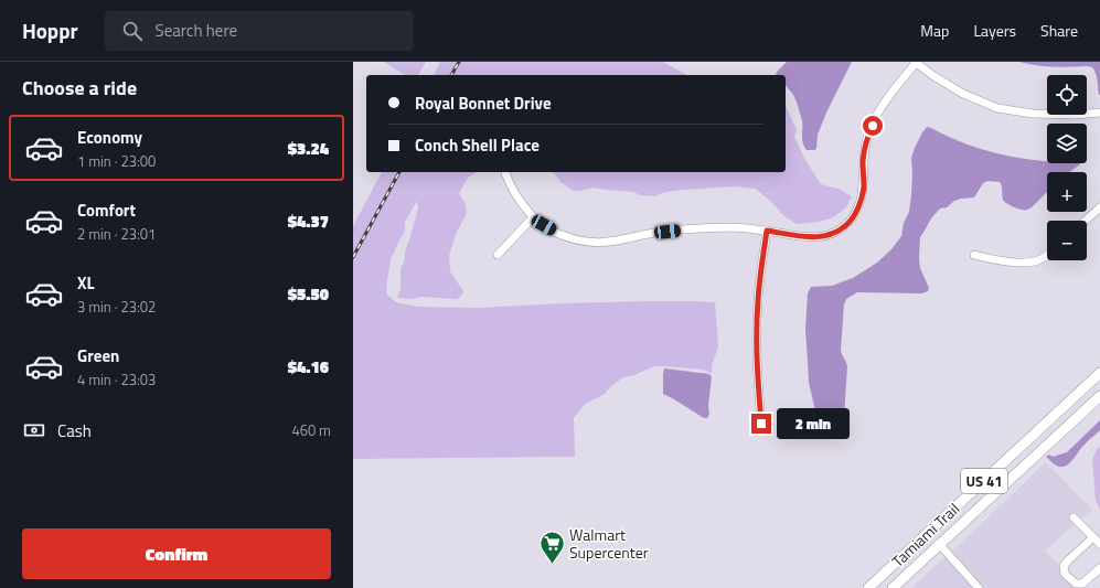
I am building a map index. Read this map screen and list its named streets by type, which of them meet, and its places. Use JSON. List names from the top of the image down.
{
  "streets": {
    "main road": ["US 41", "Tamiami Trail"]
  },
  "places": {
    "supermarket": ["Walmart Supercenter"]
  },
  "page": {
    "header": "Hoppr",
    "search": "Search here",
    "nav": ["Map", "Layers", "Share"],
    "heading": "Choose a ride",
    "map_buttons": ["+", "−"],
    "banner": ["Royal Bonnet Drive", "Conch Shell Place"],
    "list": [
      {
        "name": "Economy",
        "note": "1 min · 23:00",
        "value": "$3.24"
      },
      {
        "name": "Comfort",
        "note": "2 min · 23:01",
        "value": "$4.37"
      },
      {
        "name": "XL",
        "note": "3 min · 23:02",
        "value": "$5.50"
      },
      {
        "name": "Green",
        "note": "4 min · 23:03",
        "value": "$4.16"
      }
    ],
    "pay": ["Cash", "460 m"],
    "bubble": "2 min",
    "buttons": "Confirm"
  }
}
